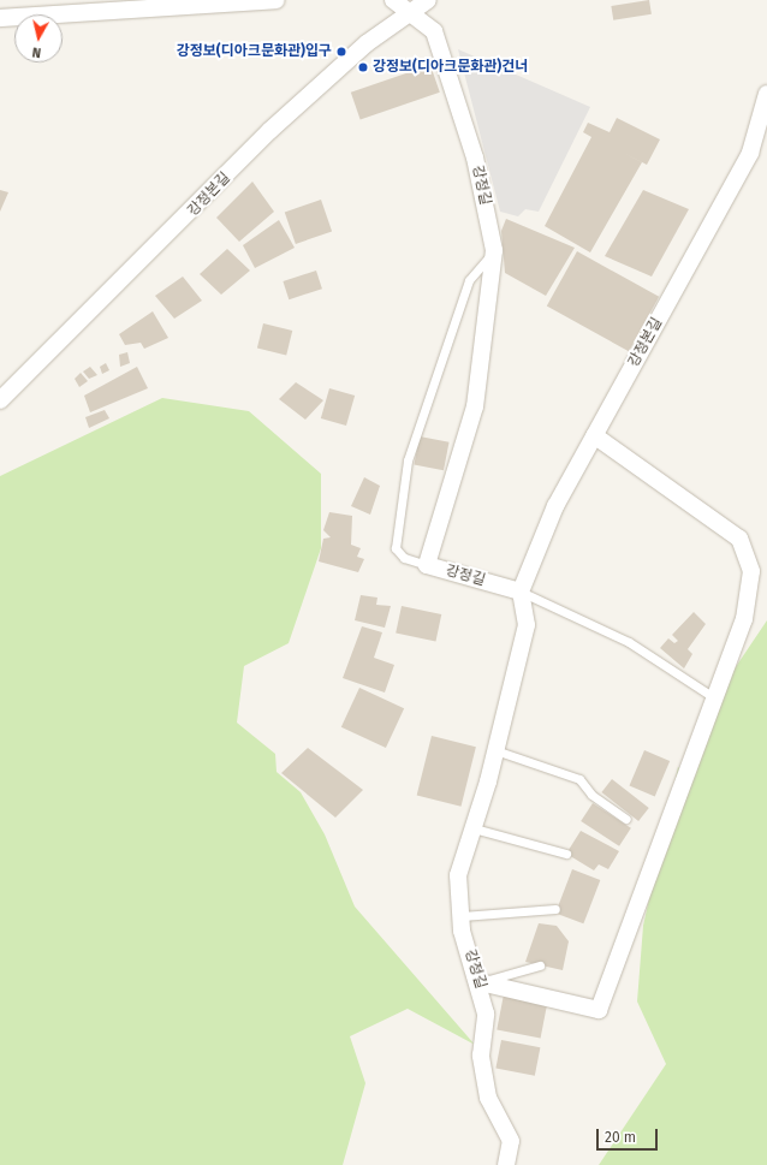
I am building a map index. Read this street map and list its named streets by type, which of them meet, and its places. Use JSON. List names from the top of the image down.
{
  "streets": {
    "street": ["강정길", "강정본길"]
  },
  "crossings": [
    ["강정길", "강정본길"]
  ],
  "places": ["강정보(디아크문화관)입구", "강정보(디아크문화관)건너"],
  "scale_bar": "20 m",
  "north": "bottom"
}
